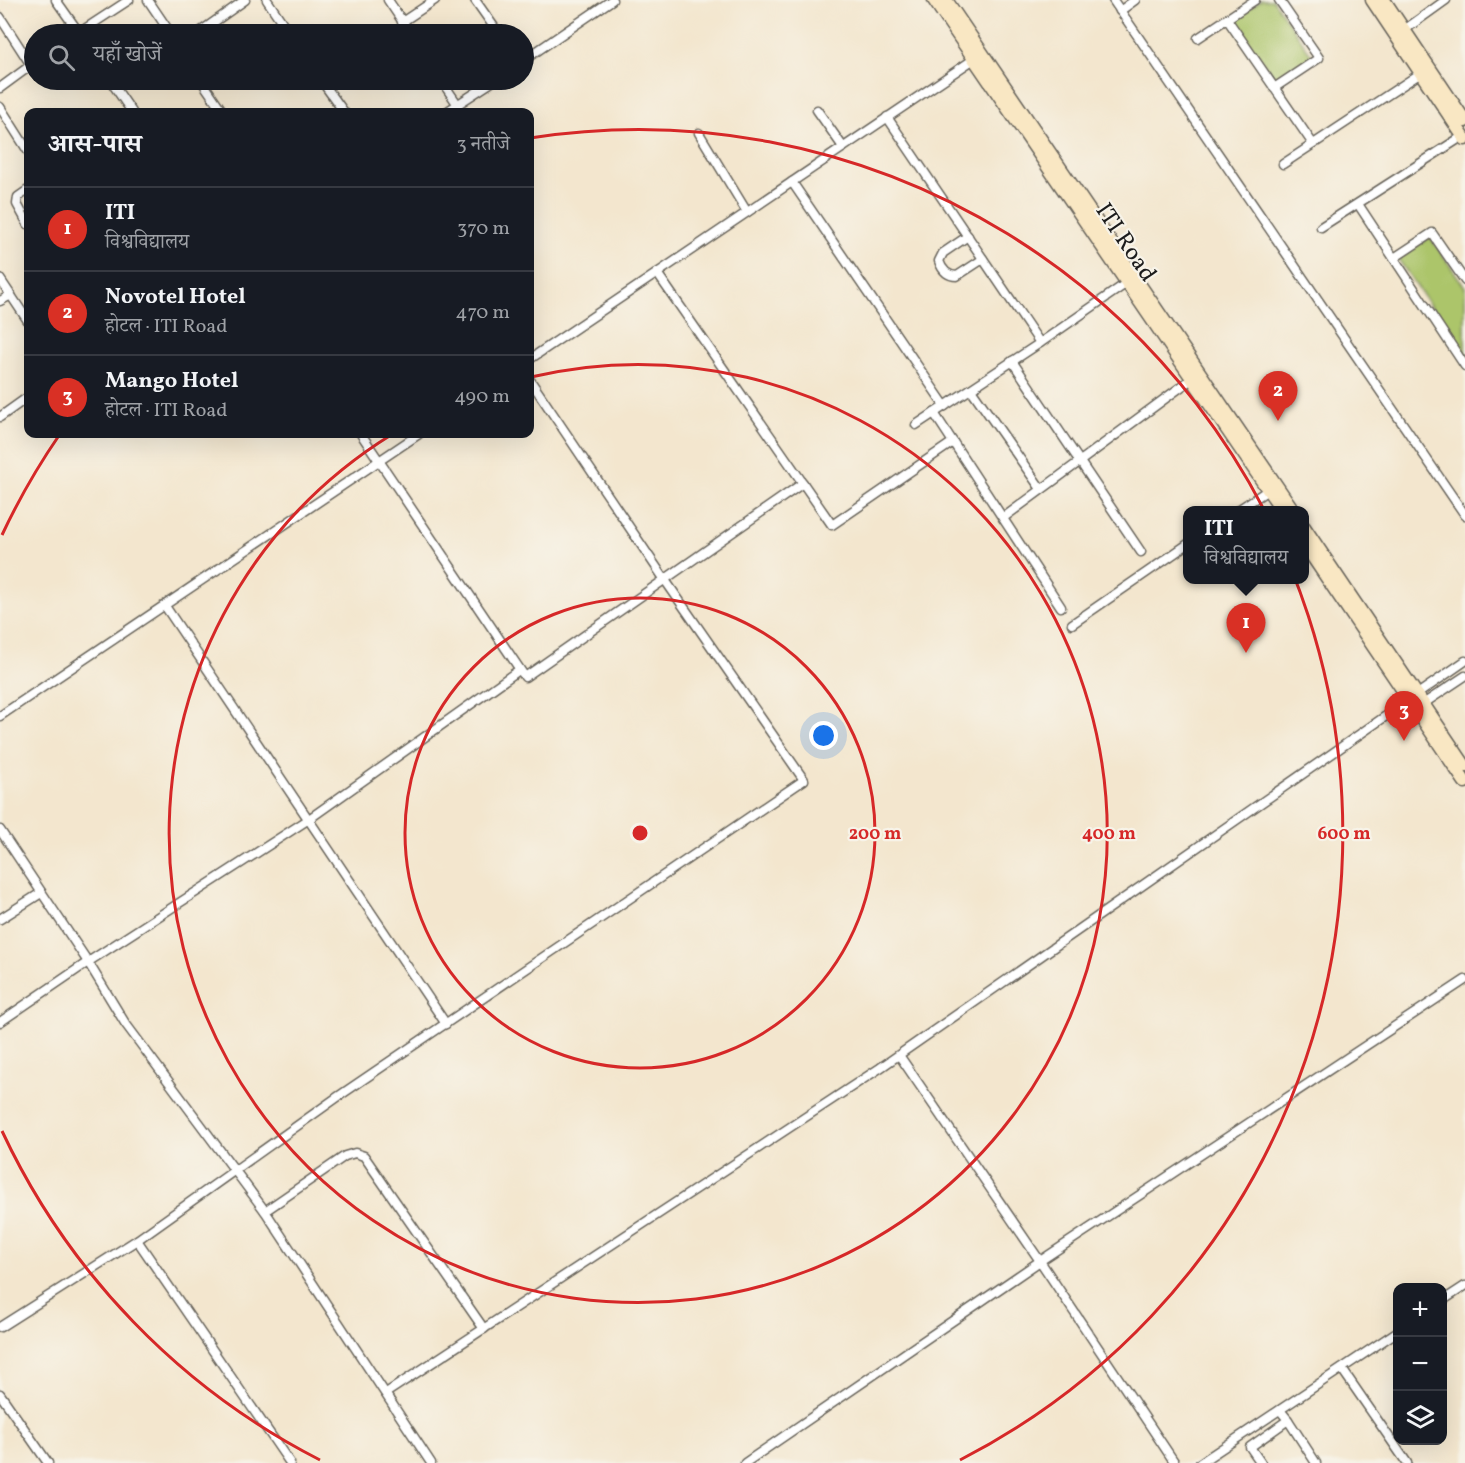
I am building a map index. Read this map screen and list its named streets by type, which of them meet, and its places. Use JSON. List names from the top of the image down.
{
  "streets": {
    "street": ["ITI Road"]
  },
  "page": {
    "search": "यहाँ खोजें",
    "heading": ["आस-पास", "3 नतीजे"],
    "list": [
      {
        "mark": "1",
        "name": "ITI",
        "note": "विश्वविद्यालय",
        "value": "370 m"
      },
      {
        "mark": "2",
        "name": "Novotel Hotel",
        "note": "होटल · ITI Road",
        "value": "470 m"
      },
      {
        "mark": "3",
        "name": "Mango Hotel",
        "note": "होटल · ITI Road",
        "value": "490 m"
      }
    ],
    "pins": ["2", "1", "3"],
    "popup": ["ITI", "विश्वविद्यालय"],
    "map_buttons": ["+", "−"]
  },
  "rings": ["200 m", "400 m", "600 m"]
}
